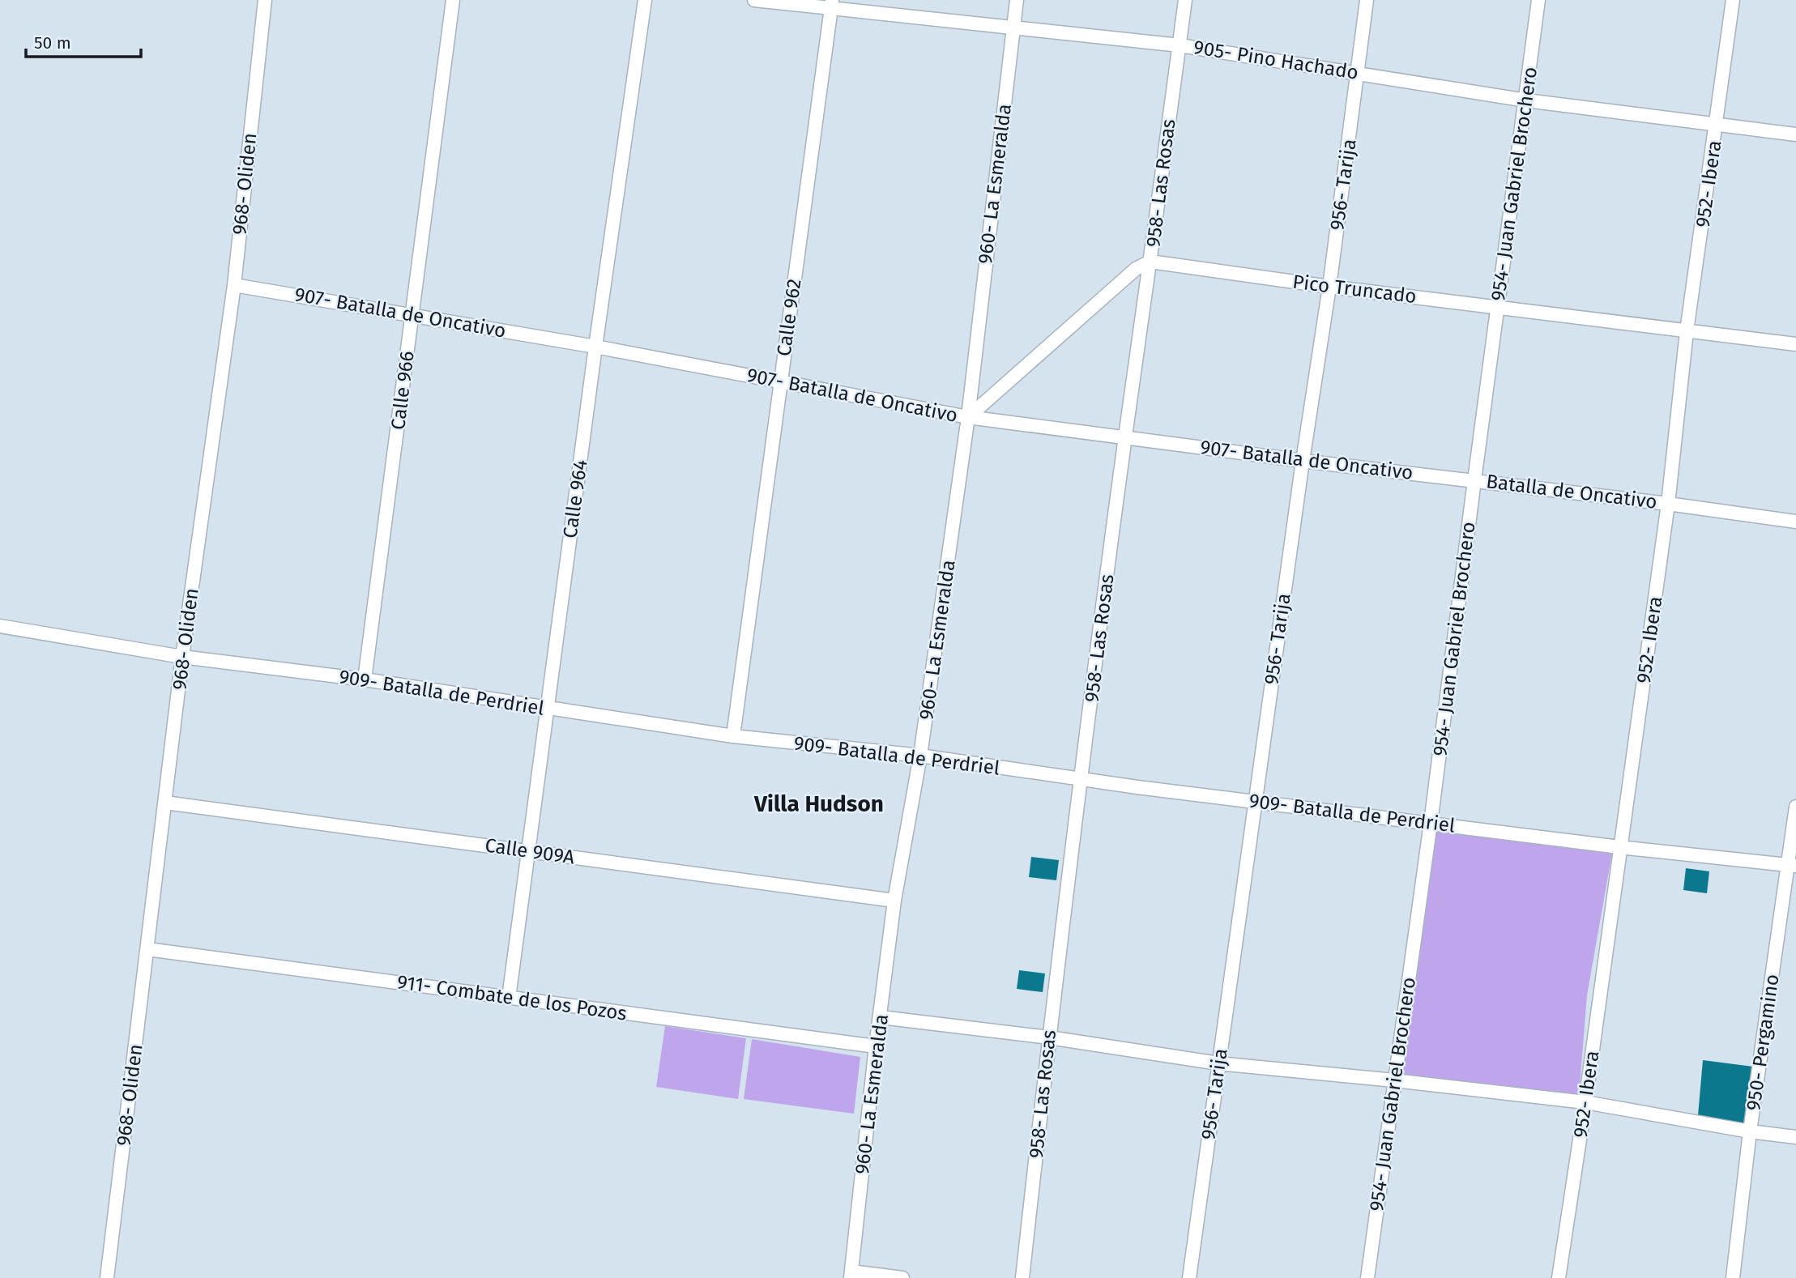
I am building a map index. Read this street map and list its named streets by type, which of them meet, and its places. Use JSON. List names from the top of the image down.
{
  "streets": {
    "street": [
      "905- Pino Hachado",
      "958- Las Rosas",
      "968- Oliden",
      "960- La Esmeralda",
      "954- Juan Gabriel Brochero",
      "952- Ibera",
      "956- Tarija",
      "Pico Truncado",
      "907- Batalla de Oncativo",
      "Calle 962",
      "Calle 966",
      "Batalla de Oncativo",
      "Calle 964",
      "909- Batalla de Perdriel",
      "Calle 909A",
      "911- Combate de los Pozos",
      "950- Pergamino"
    ]
  },
  "crossings": [
    ["905- Pino Hachado", "958- Las Rosas"],
    ["905- Pino Hachado", "960- La Esmeralda"],
    ["905- Pino Hachado", "954- Juan Gabriel Brochero"],
    ["905- Pino Hachado", "952- Ibera"],
    ["905- Pino Hachado", "956- Tarija"],
    ["905- Pino Hachado", "Calle 962"],
    ["958- Las Rosas", "Pico Truncado"],
    ["958- Las Rosas", "907- Batalla de Oncativo"],
    ["958- Las Rosas", "909- Batalla de Perdriel"],
    ["968- Oliden", "907- Batalla de Oncativo"],
    ["968- Oliden", "909- Batalla de Perdriel"],
    ["968- Oliden", "Calle 909A"],
    ["968- Oliden", "911- Combate de los Pozos"],
    ["960- La Esmeralda", "907- Batalla de Oncativo"],
    ["960- La Esmeralda", "909- Batalla de Perdriel"],
    ["960- La Esmeralda", "Calle 909A"],
    ["960- La Esmeralda", "911- Combate de los Pozos"],
    ["954- Juan Gabriel Brochero", "Pico Truncado"],
    ["954- Juan Gabriel Brochero", "907- Batalla de Oncativo"],
    ["954- Juan Gabriel Brochero", "Batalla de Oncativo"],
    ["954- Juan Gabriel Brochero", "909- Batalla de Perdriel"],
    ["952- Ibera", "Pico Truncado"],
    ["952- Ibera", "Batalla de Oncativo"],
    ["952- Ibera", "909- Batalla de Perdriel"],
    ["956- Tarija", "Pico Truncado"],
    ["956- Tarija", "907- Batalla de Oncativo"],
    ["956- Tarija", "909- Batalla de Perdriel"],
    ["907- Batalla de Oncativo", "Calle 962"],
    ["907- Batalla de Oncativo", "Calle 966"],
    ["907- Batalla de Oncativo", "Batalla de Oncativo"],
    ["907- Batalla de Oncativo", "Calle 964"],
    ["Calle 962", "909- Batalla de Perdriel"],
    ["Calle 966", "909- Batalla de Perdriel"],
    ["Calle 964", "909- Batalla de Perdriel"],
    ["Calle 964", "Calle 909A"],
    ["Calle 964", "911- Combate de los Pozos"],
    ["909- Batalla de Perdriel", "950- Pergamino"]
  ],
  "districts": ["Villa Hudson"],
  "scale_bar": "50 m"
}
